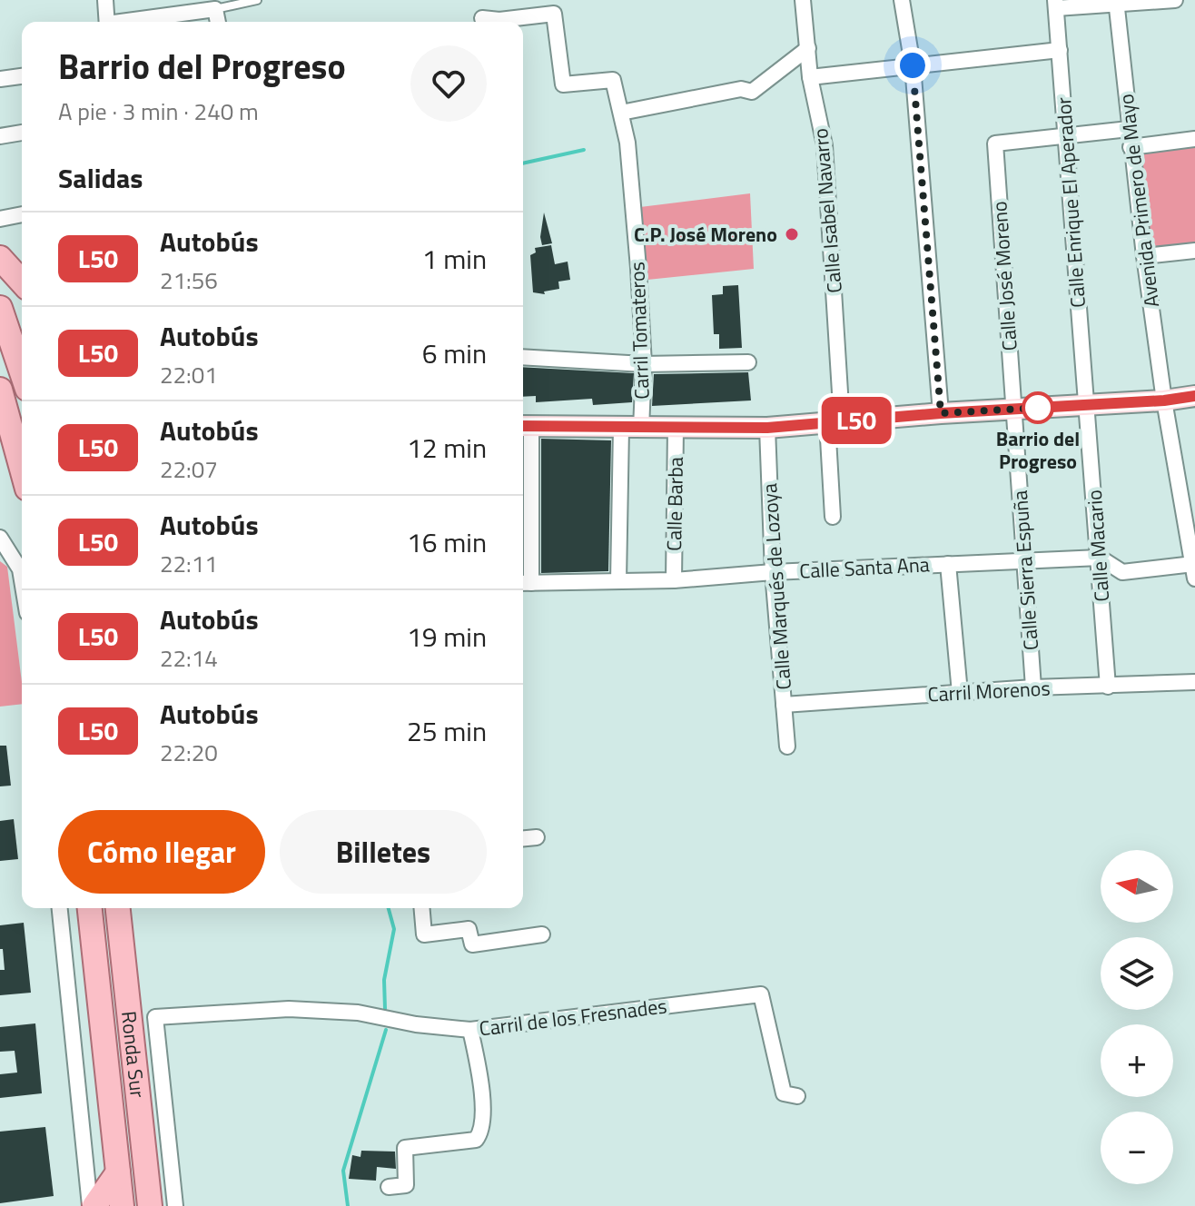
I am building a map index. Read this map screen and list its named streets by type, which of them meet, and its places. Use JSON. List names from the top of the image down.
{
  "streets": {
    "main road": ["Ronda Sur"],
    "street": [
      "Avenida Primero de Mayo",
      "Calle Enrique El Aperador",
      "Calle Isabel Navarro",
      "Calle José Moreno",
      "Carril Tomateros",
      "Calle Barba",
      "Calle Macario",
      "Calle Santa Ana",
      "Calle Sierra Espuña",
      "Calle Marqués de Lozoya",
      "Carril Morenos",
      "Carril de los Fresnades"
    ]
  },
  "crossings": [
    ["Avenida Primero de Mayo", "Calle Santa Ana"],
    ["Calle Enrique El Aperador", "Calle José Moreno"],
    ["Calle Enrique El Aperador", "Calle Macario"],
    ["Calle José Moreno", "Calle Sierra Espuña"],
    ["Carril Tomateros", "Calle Santa Ana"],
    ["Calle Barba", "Calle Santa Ana"],
    ["Calle Macario", "Calle Santa Ana"],
    ["Calle Macario", "Carril Morenos"],
    ["Calle Santa Ana", "Calle Sierra Espuña"],
    ["Calle Santa Ana", "Calle Marqués de Lozoya"],
    ["Calle Sierra Espuña", "Carril Morenos"],
    ["Calle Marqués de Lozoya", "Carril Morenos"]
  ],
  "places": ["C.P. José Moreno", "Barrio del Progreso"],
  "lines": ["bus line L50"],
  "north": "left",
  "page": {
    "on_map": "L50",
    "heading": [
      ["Barrio del Progreso", "A pie · 3 min · 240 m"],
      "Salidas"
    ],
    "list": [
      {
        "mark": "L50",
        "name": "Autobús",
        "note": "21:56",
        "value": "1 min"
      },
      {
        "mark": "L50",
        "name": "Autobús",
        "note": "22:01",
        "value": "6 min"
      },
      {
        "mark": "L50",
        "name": "Autobús",
        "note": "22:07",
        "value": "12 min"
      },
      {
        "mark": "L50",
        "name": "Autobús",
        "note": "22:11",
        "value": "16 min"
      },
      {
        "mark": "L50",
        "name": "Autobús",
        "note": "22:14",
        "value": "19 min"
      },
      {
        "mark": "L50",
        "name": "Autobús",
        "note": "22:20",
        "value": "25 min"
      }
    ],
    "buttons": ["Cómo llegar", "Billetes"],
    "map_buttons": ["+", "−"]
  }
}
